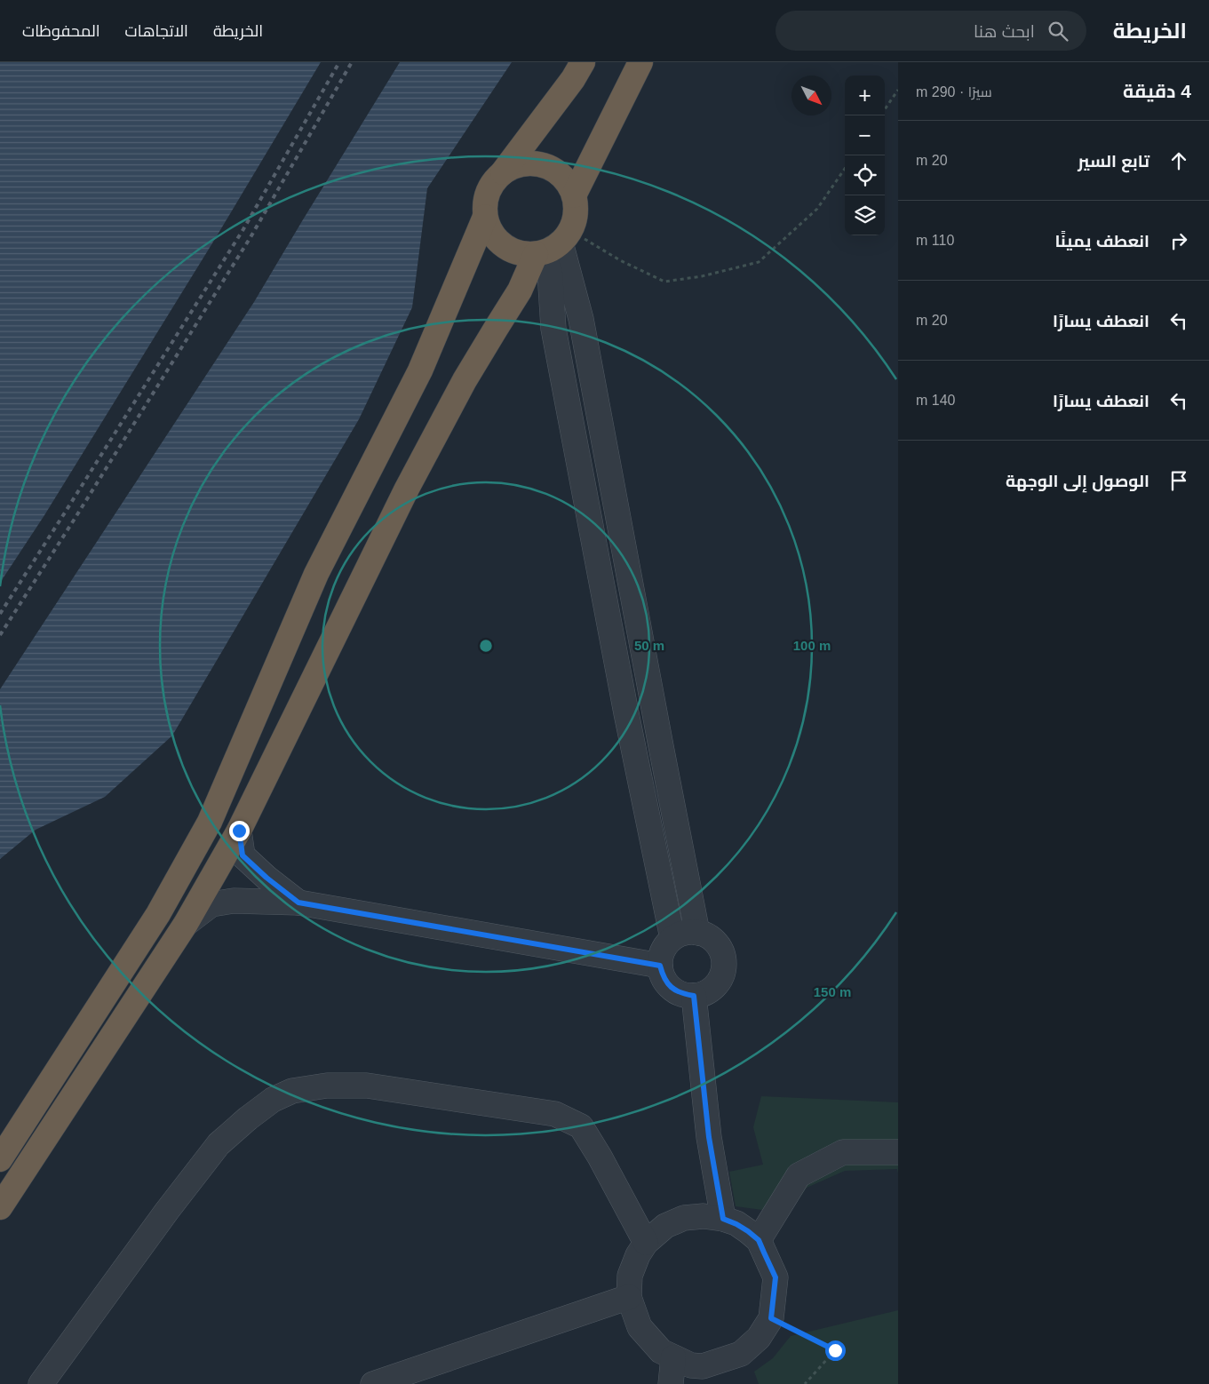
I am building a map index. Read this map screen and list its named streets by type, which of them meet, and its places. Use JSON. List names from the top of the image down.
{
  "north": "bottom right",
  "page": {
    "header": "الخريطة",
    "search": "ابحث هنا",
    "nav": ["الخريطة", "الاتجاهات", "المحفوظات"],
    "heading": ["4 دقيقة", "سيرًا · 290 m"],
    "map_buttons": ["+", "−"],
    "list": [
      ["تابع السير", "20 m"],
      ["انعطف يمينًا", "110 m"],
      ["انعطف يسارًا", "20 m"],
      ["انعطف يسارًا", "140 m"],
      "الوصول إلى الوجهة"
    ]
  },
  "rings": ["50 m", "100 m", "150 m"]
}
